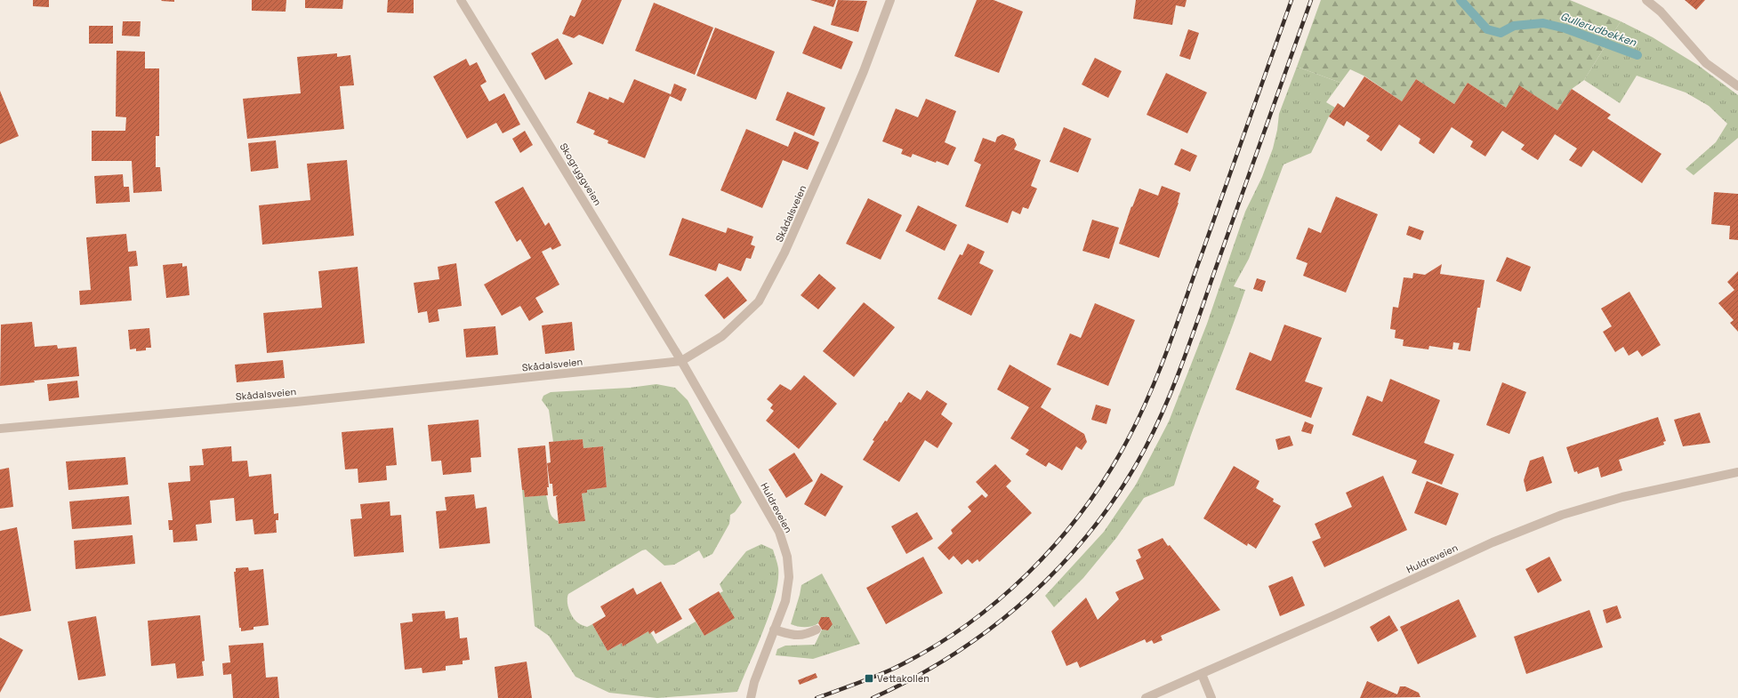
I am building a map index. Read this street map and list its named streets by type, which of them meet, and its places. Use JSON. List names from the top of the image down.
{
  "streets": {
    "street": ["Skogryggveien", "Skådalsveien", "Huldreveien"]
  },
  "crossings": [
    ["Skogryggveien", "Skådalsveien"],
    ["Skogryggveien", "Huldreveien"],
    ["Skådalsveien", "Huldreveien"]
  ],
  "water": ["Gullerudbekken"],
  "places": {
    "transit": ["Vettakollen"]
  }
}
